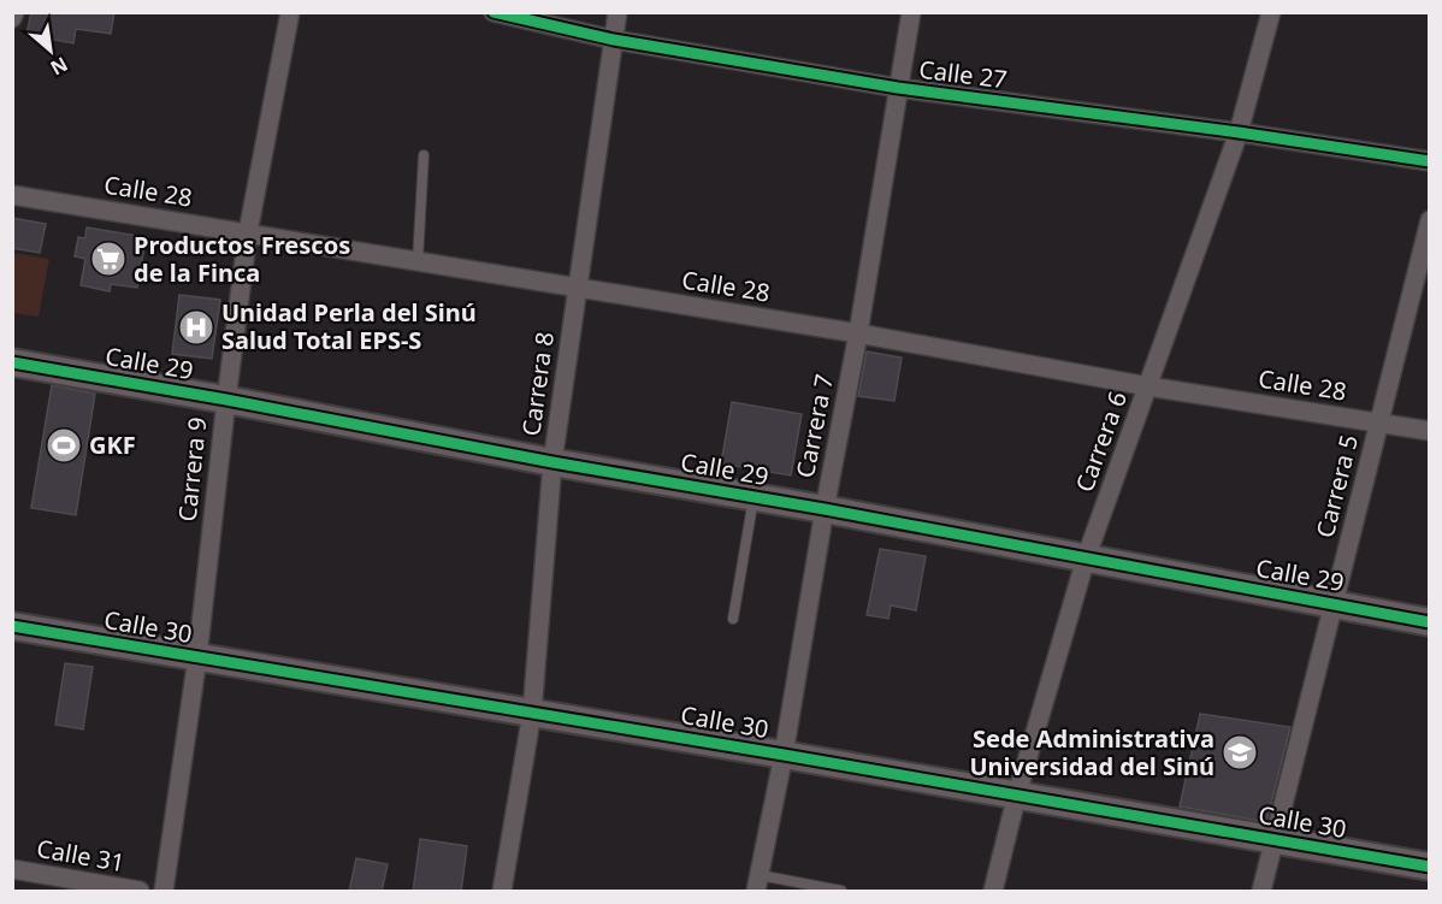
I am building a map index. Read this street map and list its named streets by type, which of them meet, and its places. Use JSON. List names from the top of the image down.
{
  "streets": {
    "street": [
      "Calle 27",
      "Calle 28",
      "Calle 29",
      "Carrera 8",
      "Carrera 7",
      "Carrera 6",
      "Carrera 9",
      "Carrera 5",
      "Calle 30",
      "Calle 31"
    ]
  },
  "crossings": [
    ["Calle 27", "Carrera 8"],
    ["Calle 27", "Carrera 7"],
    ["Calle 27", "Carrera 6"],
    ["Calle 28", "Carrera 8"],
    ["Calle 28", "Carrera 7"],
    ["Calle 28", "Carrera 6"],
    ["Calle 28", "Carrera 9"],
    ["Calle 28", "Carrera 5"],
    ["Calle 29", "Carrera 8"],
    ["Calle 29", "Carrera 7"],
    ["Calle 29", "Carrera 6"],
    ["Calle 29", "Carrera 9"],
    ["Calle 29", "Carrera 5"],
    ["Carrera 8", "Calle 30"],
    ["Carrera 7", "Calle 30"],
    ["Carrera 6", "Calle 30"],
    ["Carrera 9", "Calle 30"],
    ["Carrera 5", "Calle 30"]
  ],
  "places": {
    "supermarket": ["Productos Frescos de la Finca"],
    "hospital": ["Unidad Perla del Sinú Salud Total EPS-S"],
    "sports": ["GKF"],
    "school or university": ["Sede Administrativa Universidad del Sinú"]
  },
  "north": "bottom right"
}
